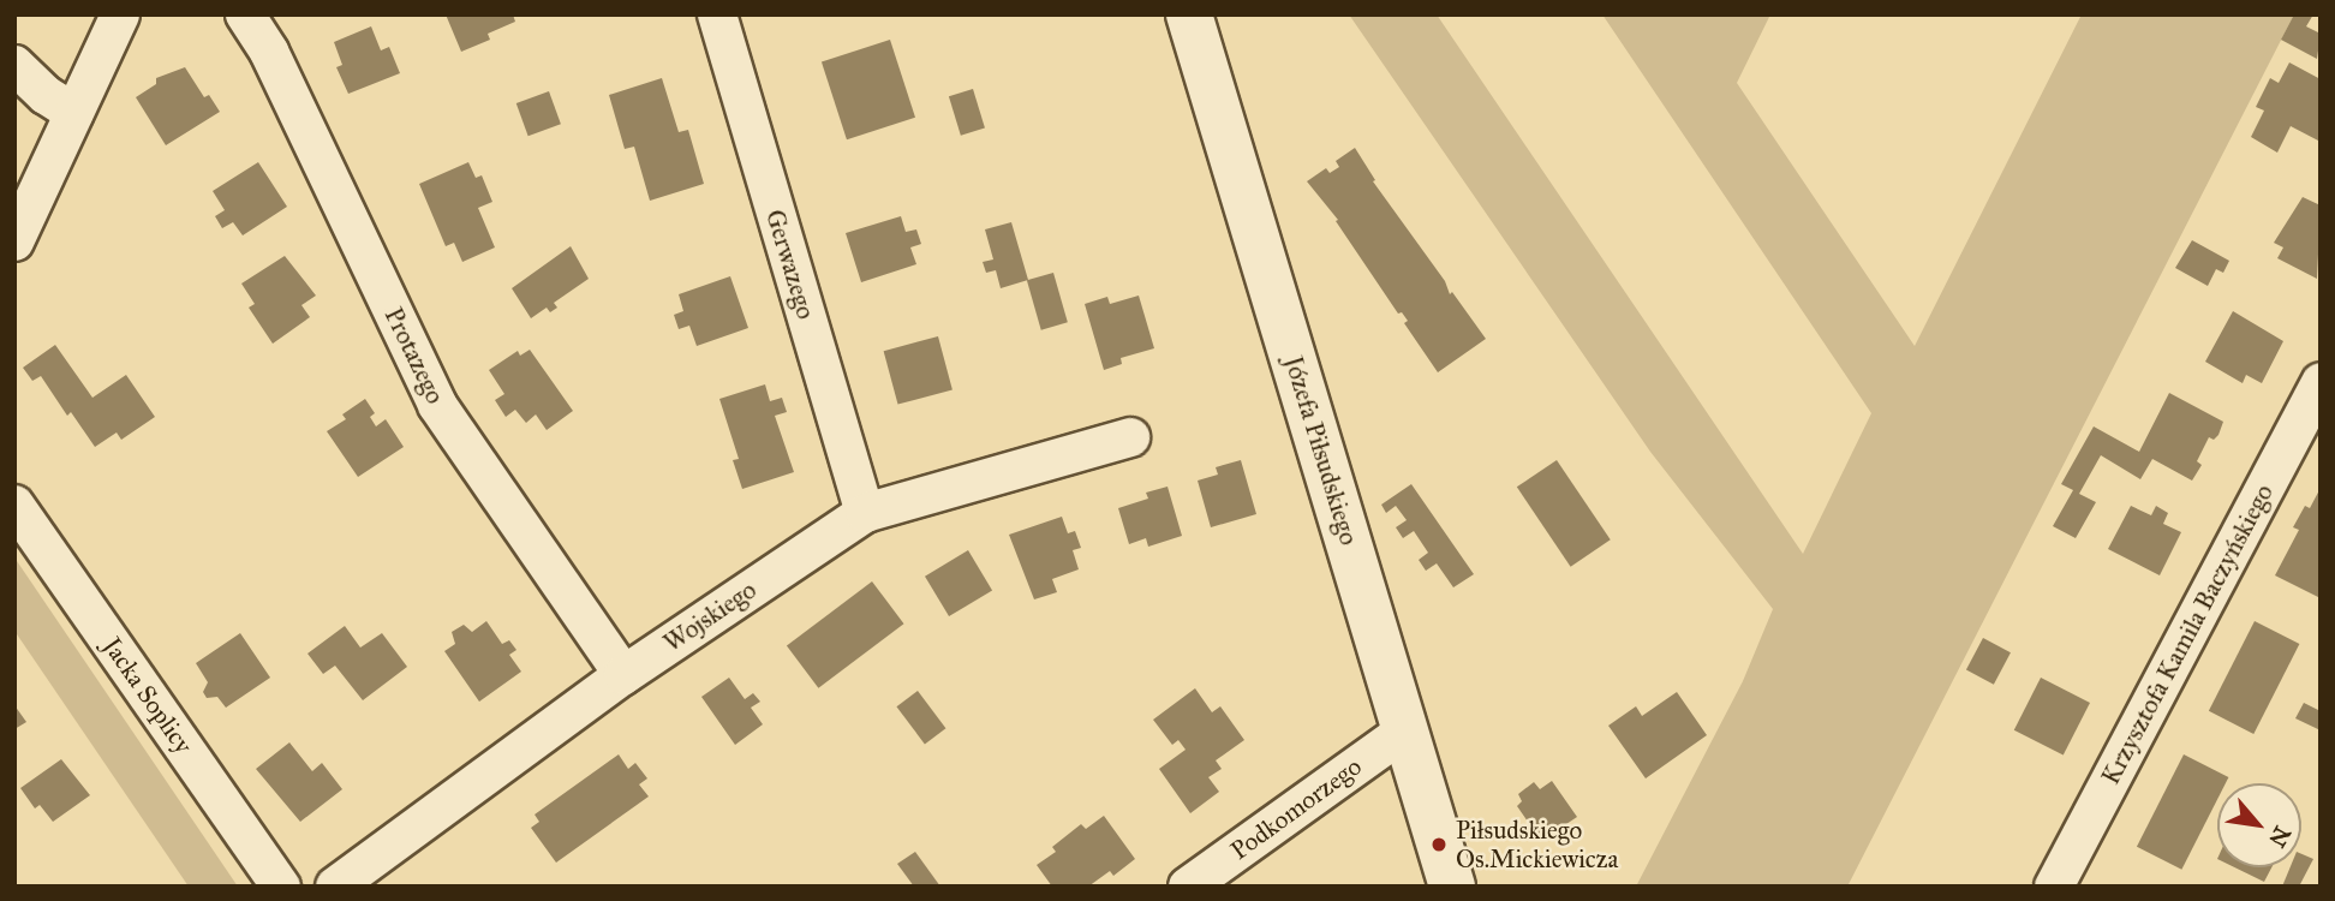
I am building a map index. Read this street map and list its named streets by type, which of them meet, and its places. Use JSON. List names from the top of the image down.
{
  "streets": {
    "street": [
      "Gerwazego",
      "Protazego",
      "Józefa Piłsudskiego",
      "Wojskiego",
      "Krzysztofa Kamila Baczyńskiego",
      "Jacka Soplicy",
      "Podkomorzego"
    ]
  },
  "crossings": [
    ["Gerwazego", "Wojskiego"],
    ["Protazego", "Wojskiego"],
    ["Józefa Piłsudskiego", "Podkomorzego"]
  ],
  "places": ["Piłsudskiego Os.Mickiewicza"],
  "north": "bottom right"
}
